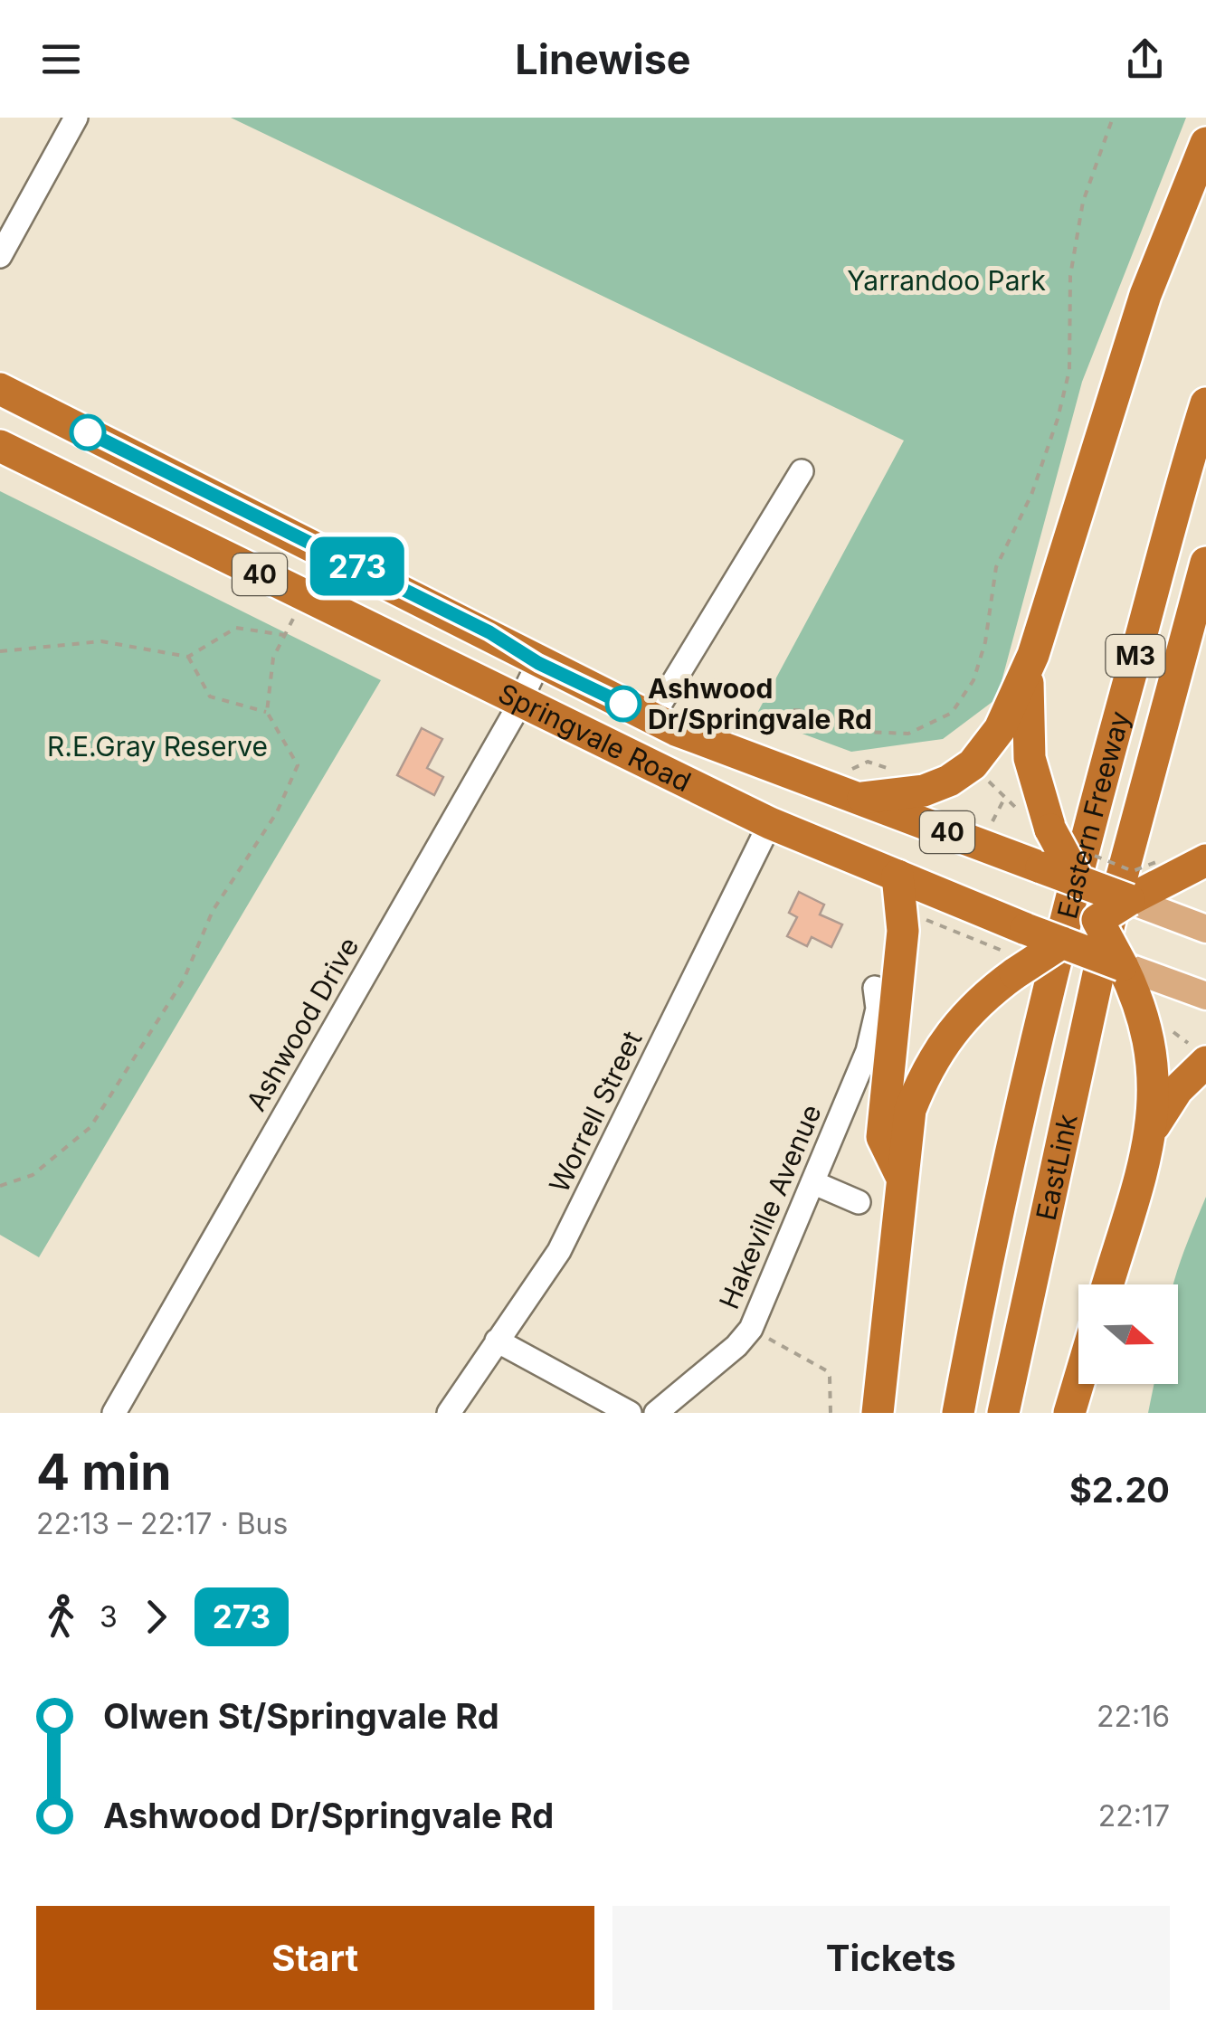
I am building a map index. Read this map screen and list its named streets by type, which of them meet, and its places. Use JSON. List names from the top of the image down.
{
  "streets": {
    "highway": [
      "40",
      "M3",
      "Springvale Road",
      "Eastern Freeway",
      "EastLink"
    ],
    "street": ["Ashwood Drive", "Worrell Street", "Hakeville Avenue"]
  },
  "crossings": [
    ["Springvale Road", "Eastern Freeway"],
    ["Springvale Road", "Ashwood Drive"],
    ["Springvale Road", "Worrell Street"],
    ["Springvale Road", "EastLink"],
    ["Eastern Freeway", "EastLink"]
  ],
  "parks": ["Yarrandoo Park", "R.E.Gray Reserve"],
  "places": ["Ashwood Dr/Springvale Rd"],
  "lines": ["bus line 273"],
  "north": "right",
  "page": {
    "header": "Linewise",
    "on_map": "273",
    "heading": ["4 min", "22:13 – 22:17 · Bus", "$2.20"],
    "legs": ["3", "273"],
    "list": [
      {
        "name": "Olwen St/Springvale Rd",
        "value": "22:16"
      },
      {
        "name": "Ashwood Dr/Springvale Rd",
        "value": "22:17"
      }
    ],
    "buttons": ["Start", "Tickets"]
  }
}
